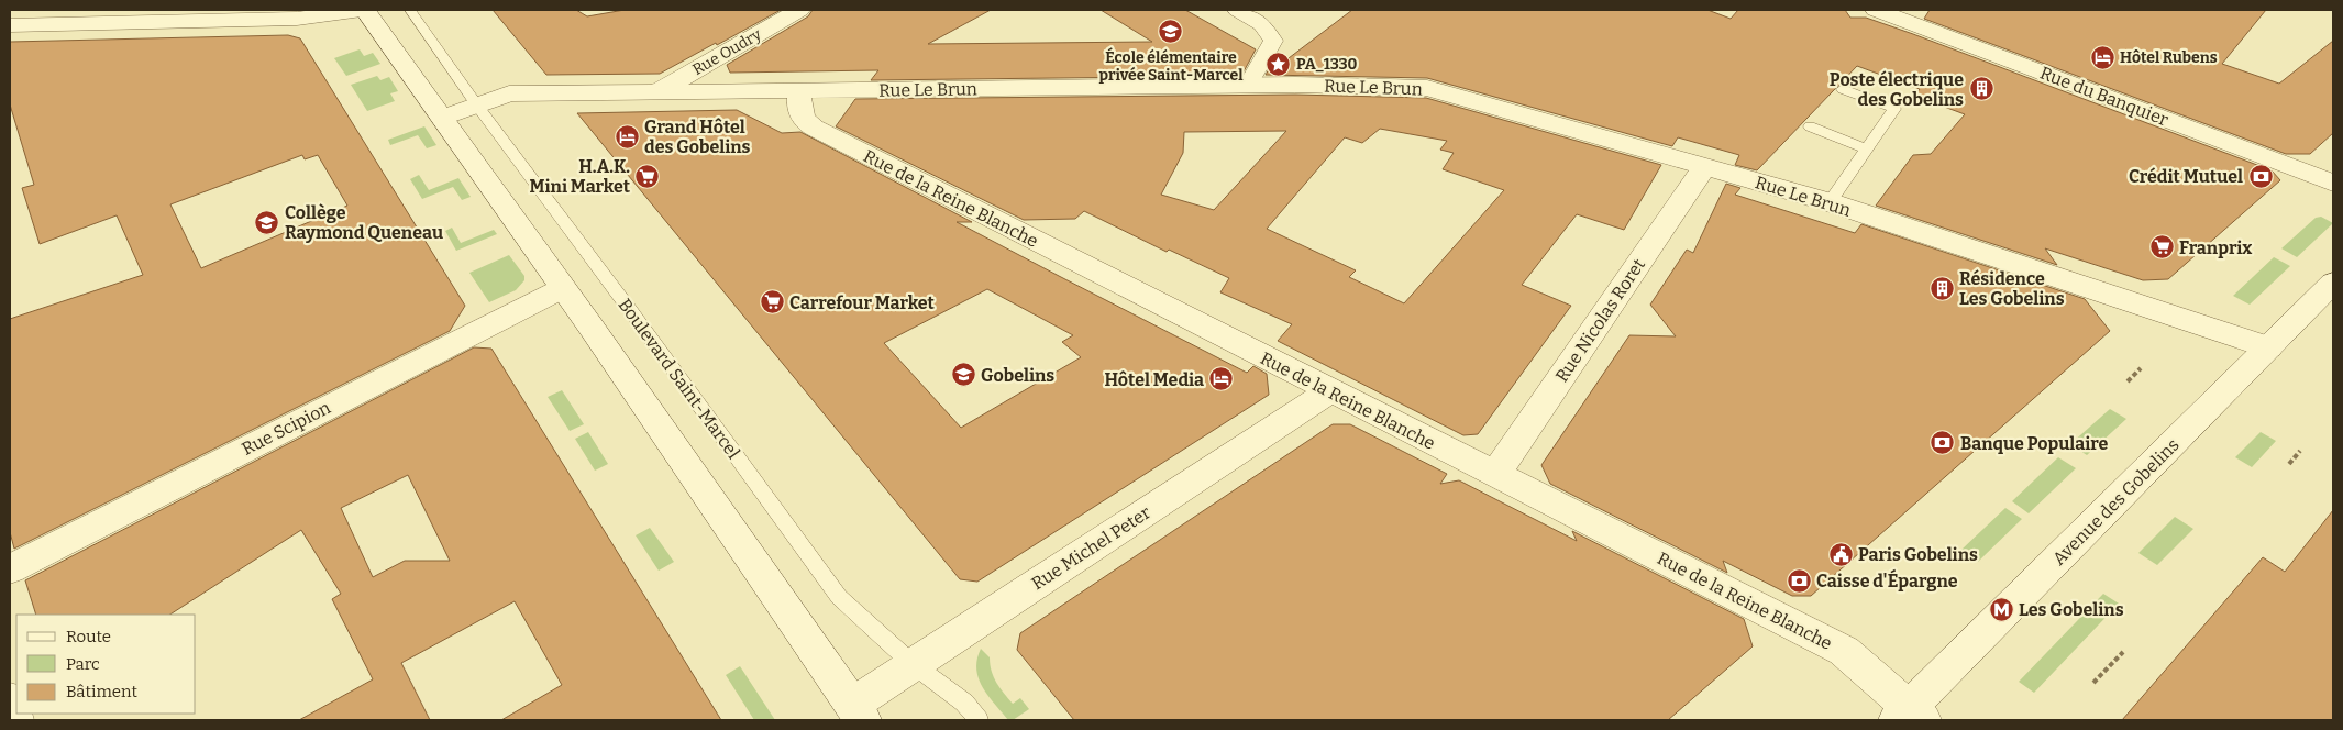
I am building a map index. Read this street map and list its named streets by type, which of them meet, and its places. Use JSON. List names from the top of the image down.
{
  "streets": {
    "street": [
      "Rue Oudry",
      "Rue Le Brun",
      "Rue du Banquier",
      "Rue de la Reine Blanche",
      "Rue Nicolas Roret",
      "Rue Scipion",
      "Avenue des Gobelins",
      "Rue Michel Peter"
    ],
    "lane": ["Boulevard Saint-Marcel"]
  },
  "crossings": [
    ["Rue Oudry", "Rue Le Brun"],
    ["Rue Le Brun", "Rue de la Reine Blanche"],
    ["Rue Le Brun", "Rue Nicolas Roret"],
    ["Rue Le Brun", "Boulevard Saint-Marcel"],
    ["Rue Le Brun", "Avenue des Gobelins"],
    ["Rue de la Reine Blanche", "Rue Nicolas Roret"],
    ["Rue de la Reine Blanche", "Avenue des Gobelins"],
    ["Rue de la Reine Blanche", "Rue Michel Peter"],
    ["Boulevard Saint-Marcel", "Rue Michel Peter"]
  ],
  "places": {
    "school or university": ["École élémentaire privée Saint-Marcel", "Collège Raymond Queneau", "Gobelins"],
    "hotel": ["Hôtel Rubens", "Grand Hôtel des Gobelins", "Hôtel Media"],
    "place": ["PA_1330"],
    "building": ["Poste électrique des Gobelins", "Résidence Les Gobelins"],
    "supermarket": ["H.A.K. Mini Market", "Franprix", "Carrefour Market"],
    "bank": ["Crédit Mutuel", "Banque Populaire", "Caisse d'Épargne"],
    "public building": ["Paris Gobelins"],
    "metro station": ["Les Gobelins"]
  },
  "legend": ["Route", "Parc", "Bâtiment"]
}
